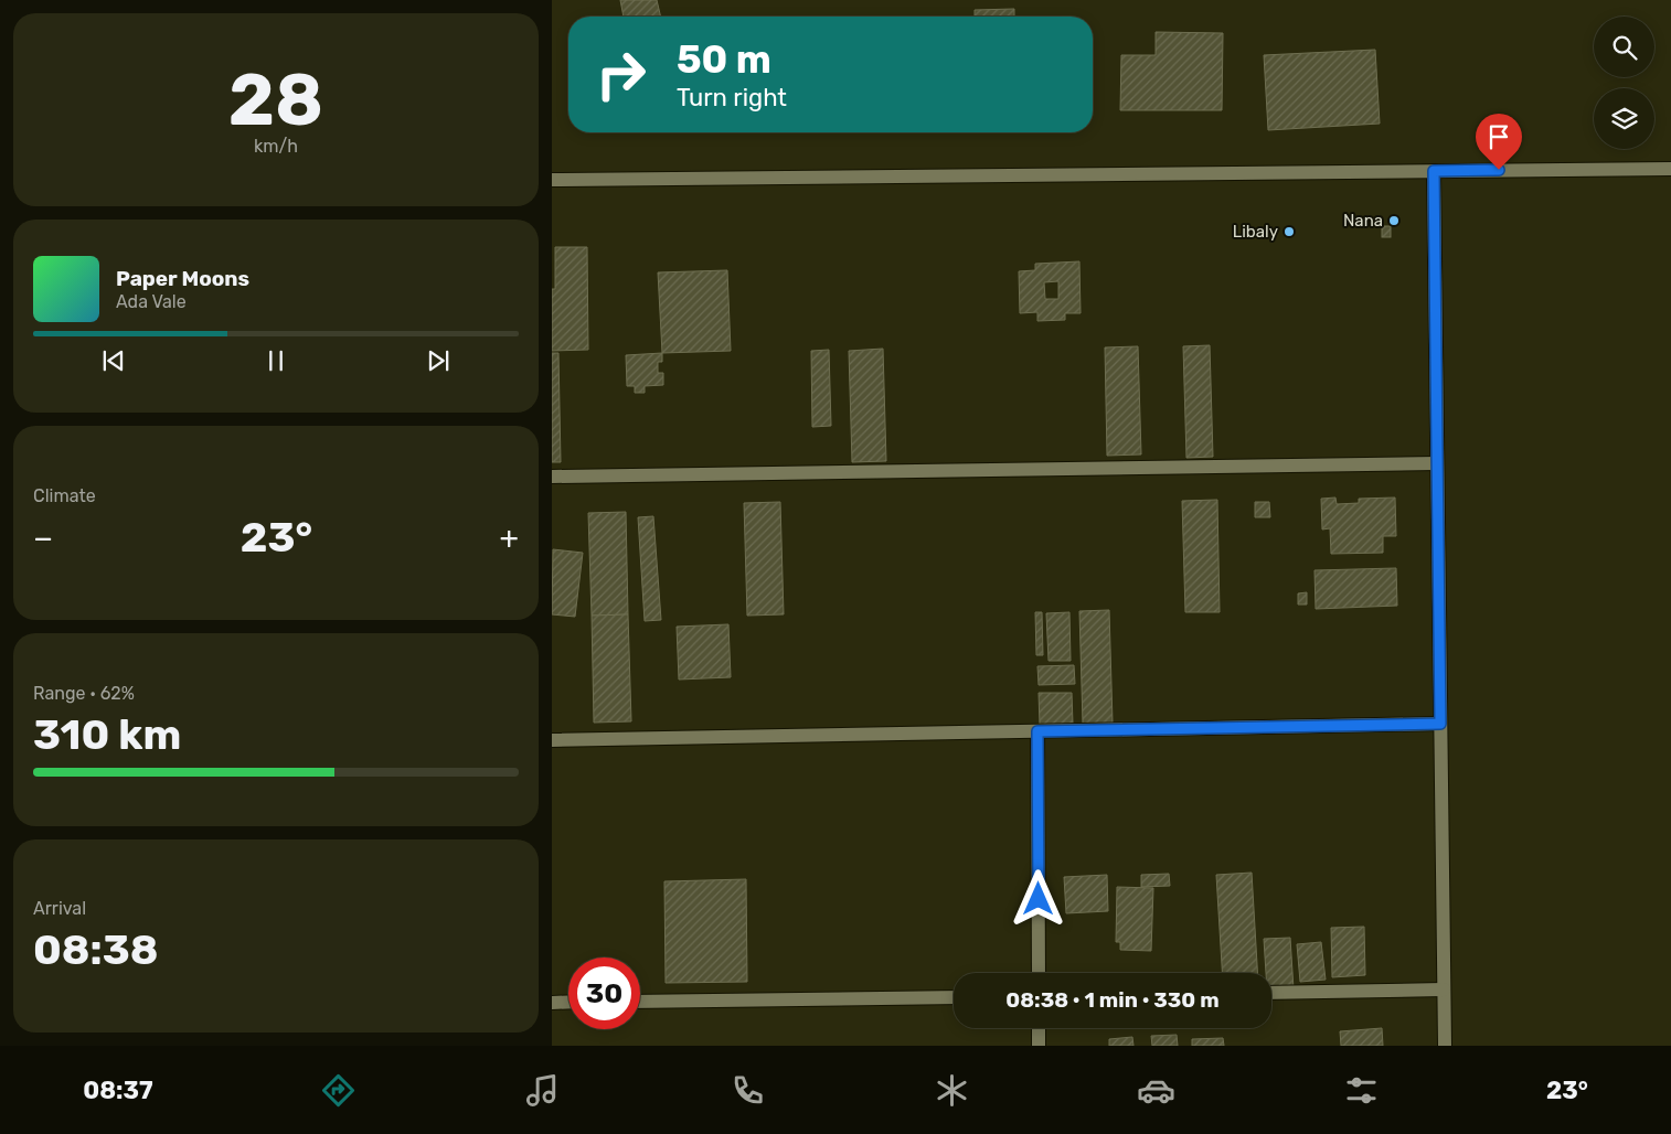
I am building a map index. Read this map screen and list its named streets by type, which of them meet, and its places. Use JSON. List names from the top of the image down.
{
  "places": ["Nana", "Libaly"],
  "page": {
    "tile": [
      ["28", "km/h"],
      "Climate",
      ["Range · 62%", "310 km"],
      ["Arrival", "08:38"]
    ],
    "turn": ["50 m", "Turn right"],
    "song": ["Paper Moons", "Ada Vale"],
    "heat": ["−", "23°", "+"],
    "limit": "30",
    "trip": "08:38 · 1 min · 330 m",
    "tabs": ["08:37", "23°"]
  }
}
